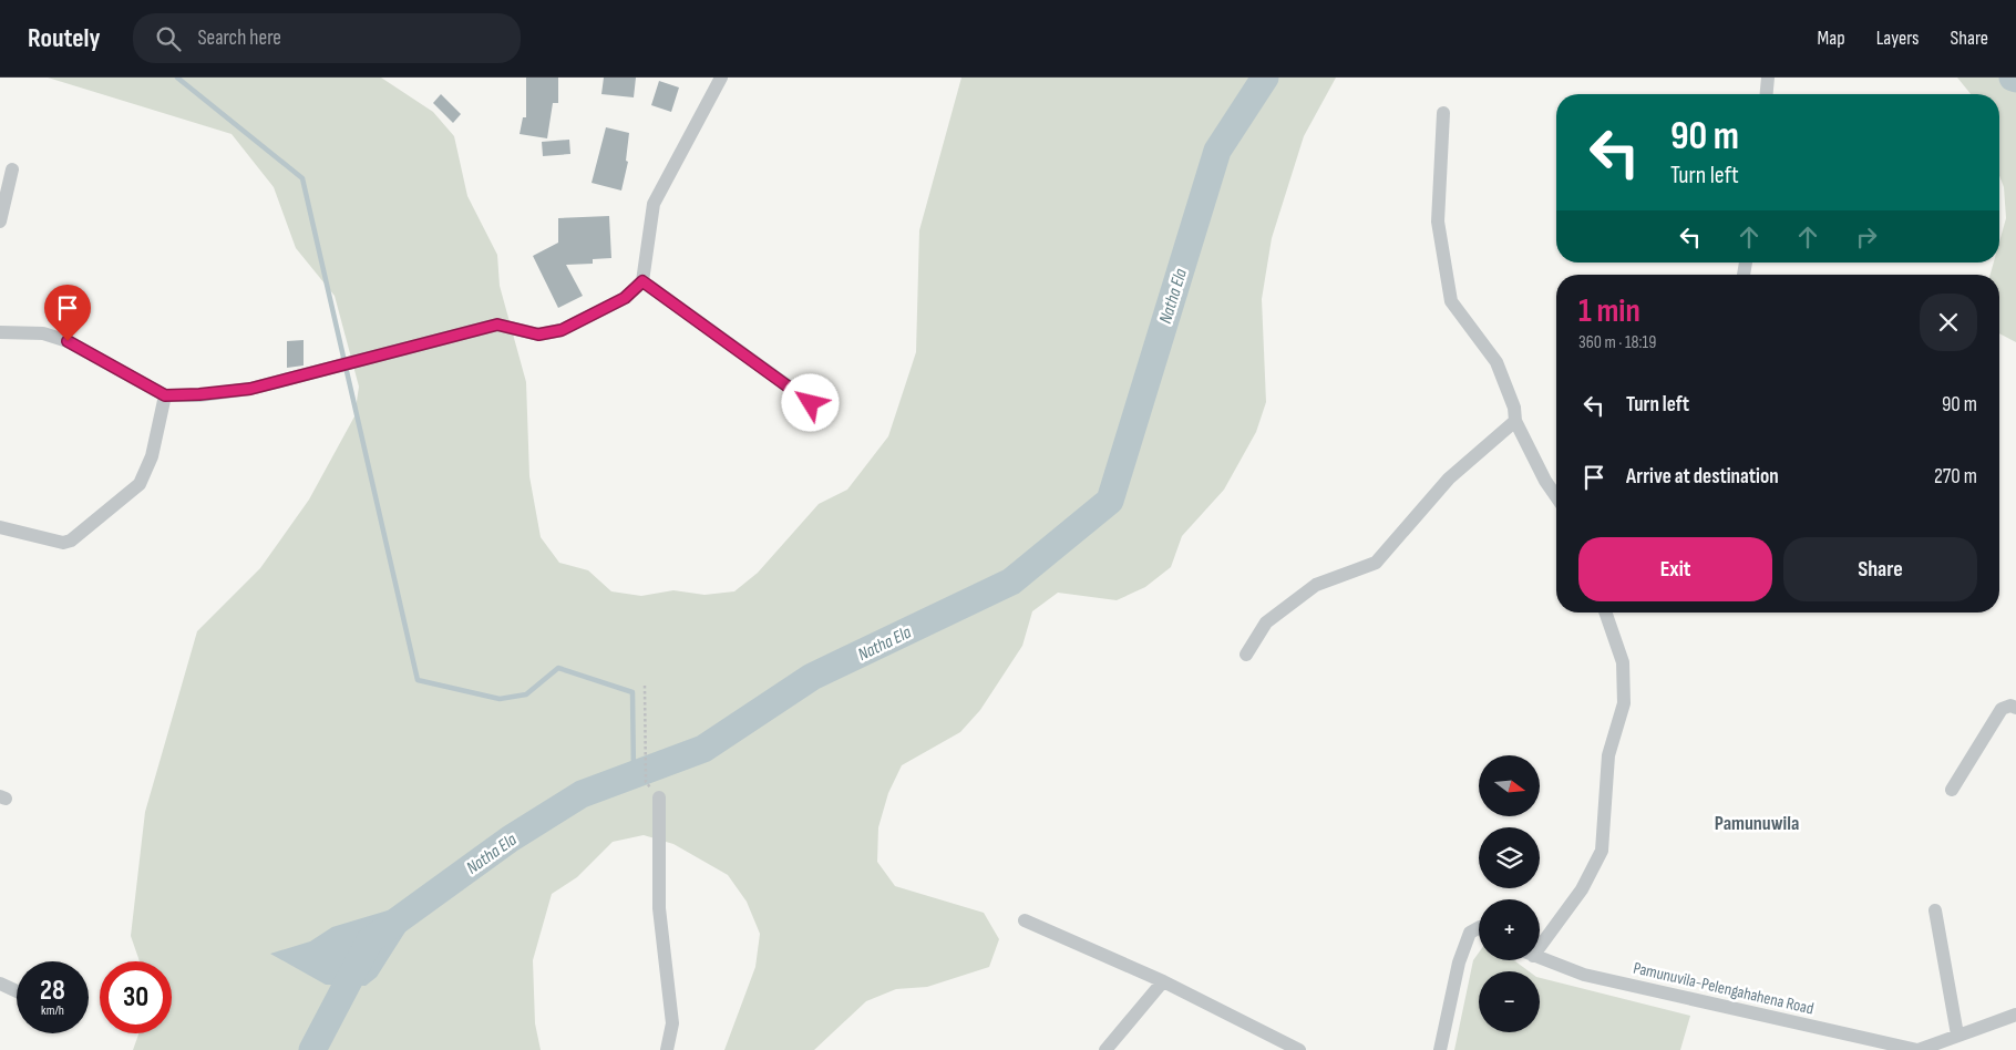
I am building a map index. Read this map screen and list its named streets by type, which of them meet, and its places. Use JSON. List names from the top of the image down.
{
  "streets": {
    "street": ["Pamunuvila-Pelengahahena Road"]
  },
  "districts": ["Pamunuwila"],
  "water": ["Natha Ela"],
  "north": "right",
  "page": {
    "header": "Routely",
    "search": "Search here",
    "nav": ["Map", "Layers", "Share"],
    "turn": ["90 m", "Turn left"],
    "heading": ["1 min", "360 m · 18:19"],
    "list": [
      {
        "name": "Turn left",
        "value": "90 m"
      },
      {
        "name": "Arrive at destination",
        "value": "270 m"
      }
    ],
    "buttons": ["Exit", "Share"],
    "map_buttons": ["+", "−"],
    "speed": "28 km/h",
    "limit": "30"
  }
}
